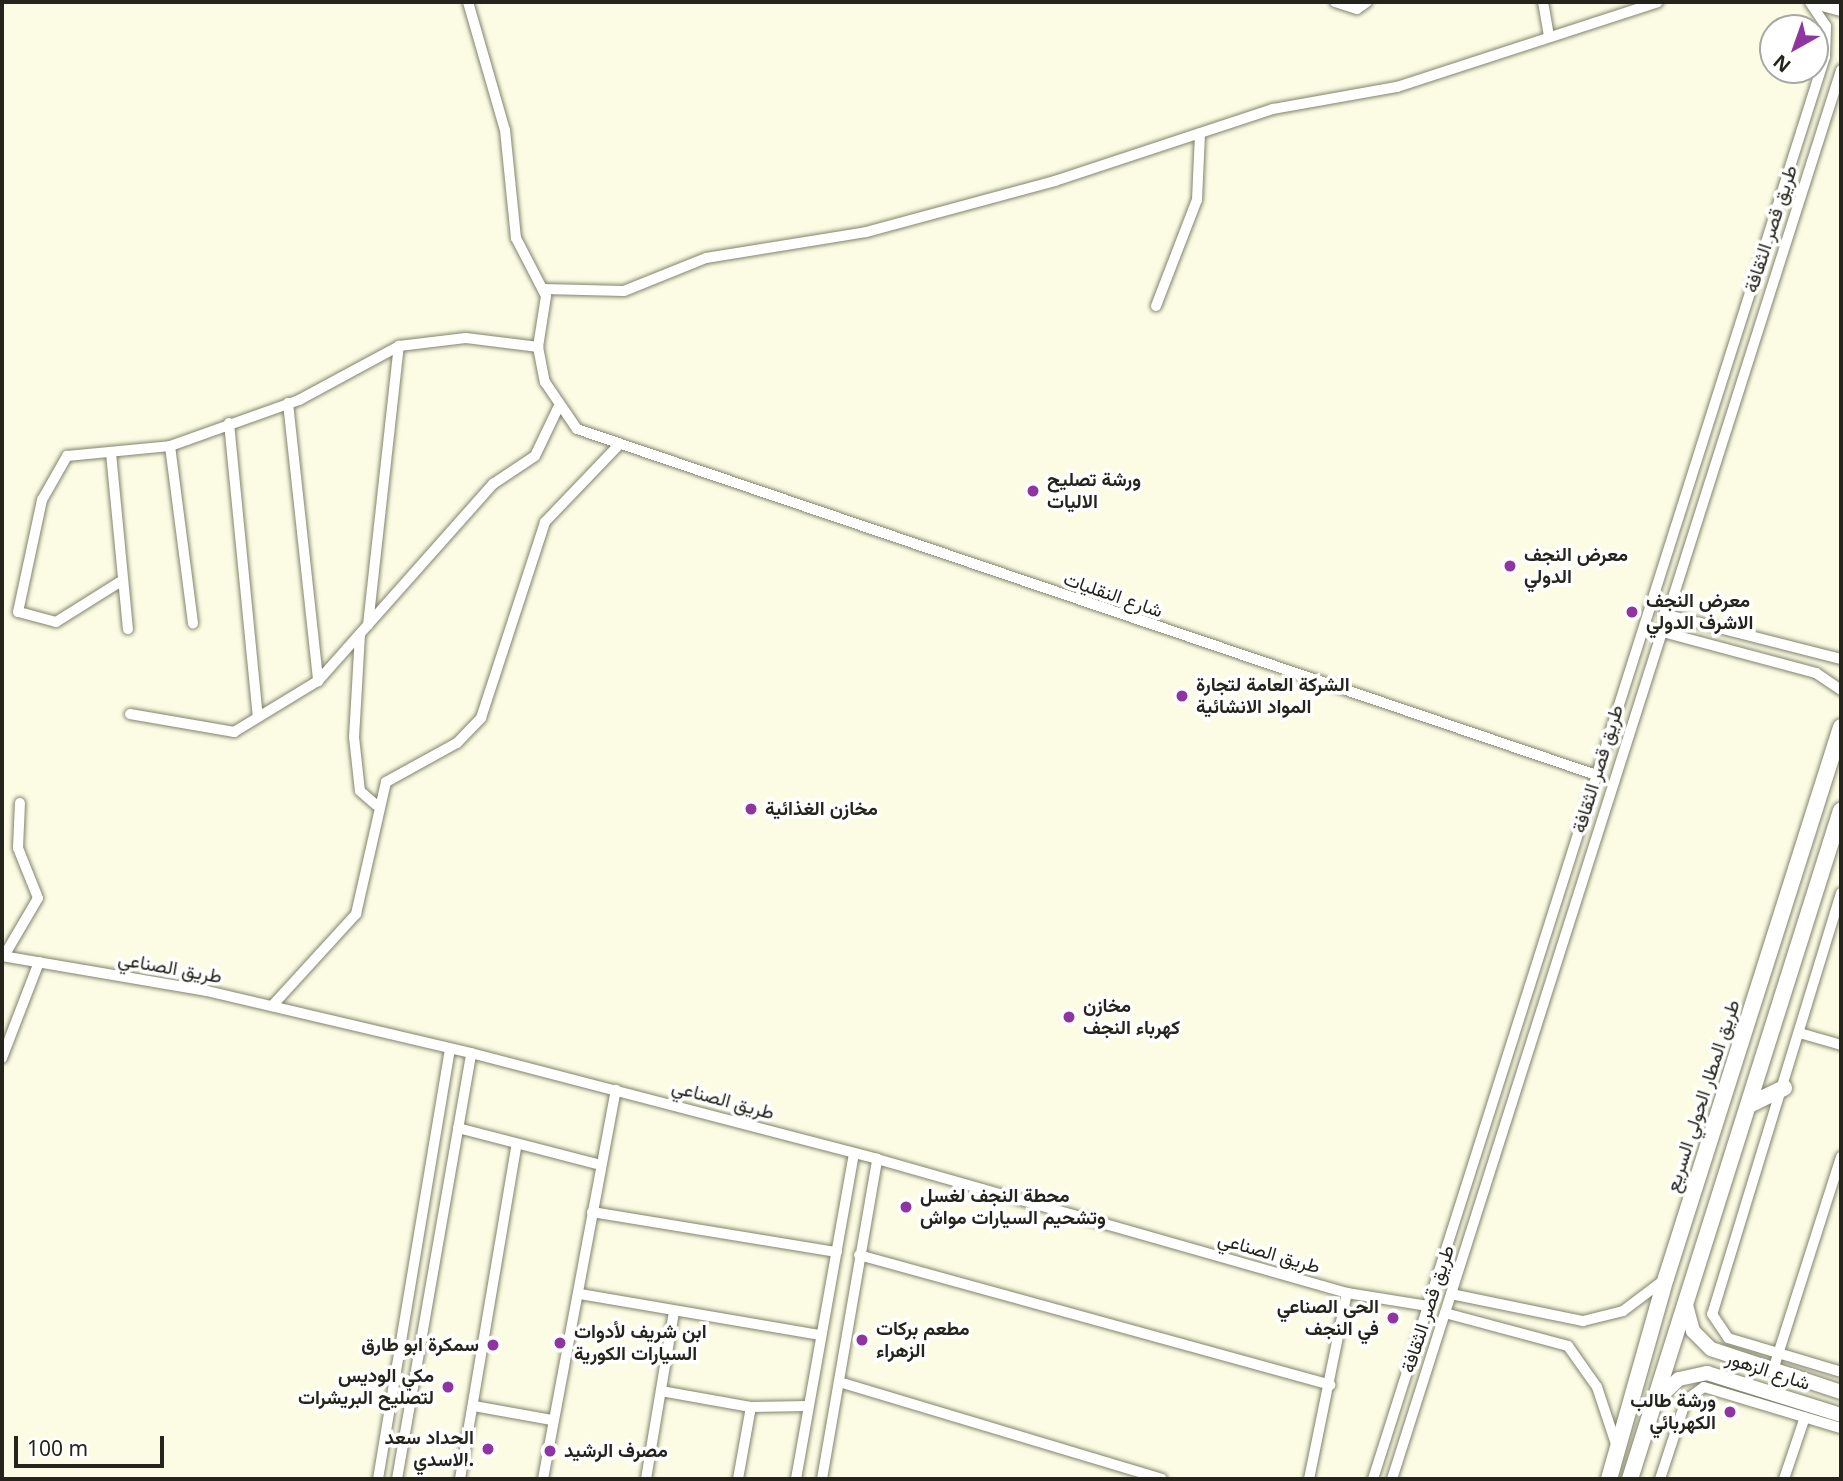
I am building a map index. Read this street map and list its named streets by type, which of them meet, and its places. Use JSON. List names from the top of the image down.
{
  "streets": {
    "highway": ["طريق المطار الحولي السريع"],
    "main road": ["شارع الزهور"],
    "street": ["طريق قصر الثقافة", "شارع النقليات", "طريق الصناعي"]
  },
  "crossings": [
    ["طريق قصر الثقافة", "شارع النقليات"],
    ["طريق قصر الثقافة", "طريق الصناعي"]
  ],
  "places": [
    "ورشة تصليح الاليات",
    "معرض النجف الدولي",
    "معرض النجف الاشرف الدولي",
    "الشركة العامة لتجارة المواد الانشائية",
    "مخازن الغذائية",
    "مخازن كهرباء النجف",
    "محطة النجف لغسل وتشحيم السيارات مواش",
    "الحي الصناعي في النجف",
    "مطعم بركات الزهراء",
    "ابن شريف لأدوات السيارات الكورية",
    "سمكرة ابو طارق",
    "مكي الوديس لتصليح البريشرات",
    "ورشة طالب الكهربائي",
    "الحداد سعد الاسدي.",
    "مصرف الرشيد"
  ],
  "scale_bar": "100 m",
  "north": "bottom left"
}
